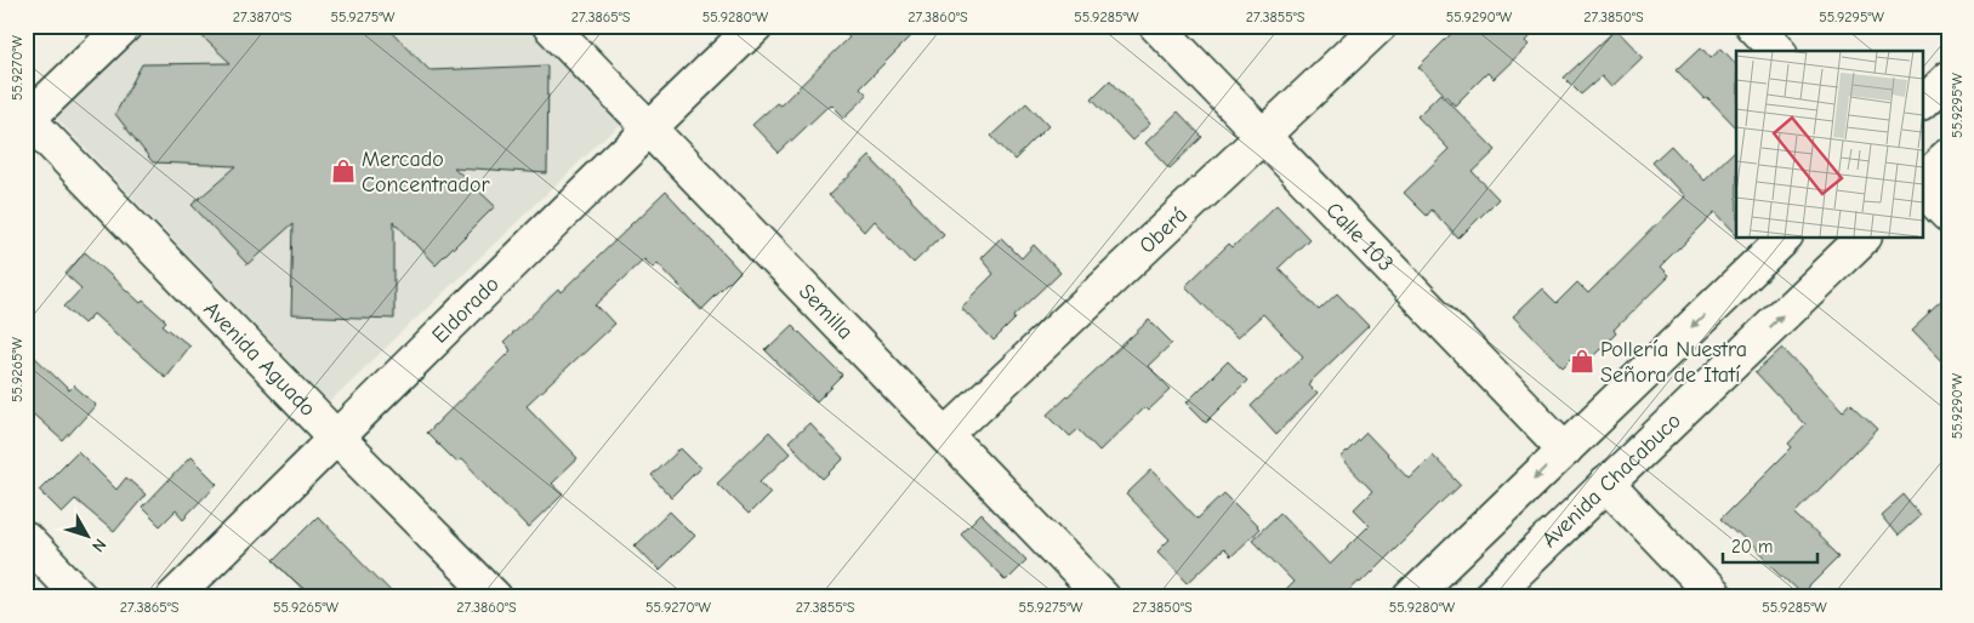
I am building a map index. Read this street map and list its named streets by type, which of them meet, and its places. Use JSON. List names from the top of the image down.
{
  "streets": {
    "street": [
      "Oberá",
      "Calle 103",
      "Eldorado",
      "Semilla",
      "Avenida Aguado",
      "Avenida Chacabuco"
    ]
  },
  "crossings": [
    ["Oberá", "Calle 103"],
    ["Oberá", "Semilla"],
    ["Eldorado", "Semilla"],
    ["Eldorado", "Avenida Aguado"]
  ],
  "places": {
    "shop": ["Mercado Concentrador", "Pollería Nuestra Señora de Itatí"]
  },
  "scale_bar": "20 m",
  "north": "bottom right",
  "coordinates": [
    "27.3870°S",
    "55.9275°W",
    "27.3865°S",
    "55.9280°W",
    "27.3860°S",
    "55.9285°W",
    "27.3855°S",
    "55.9290°W",
    "27.3850°S",
    "55.9295°W",
    "55.9270°W",
    "55.9265°W"
  ]
}
